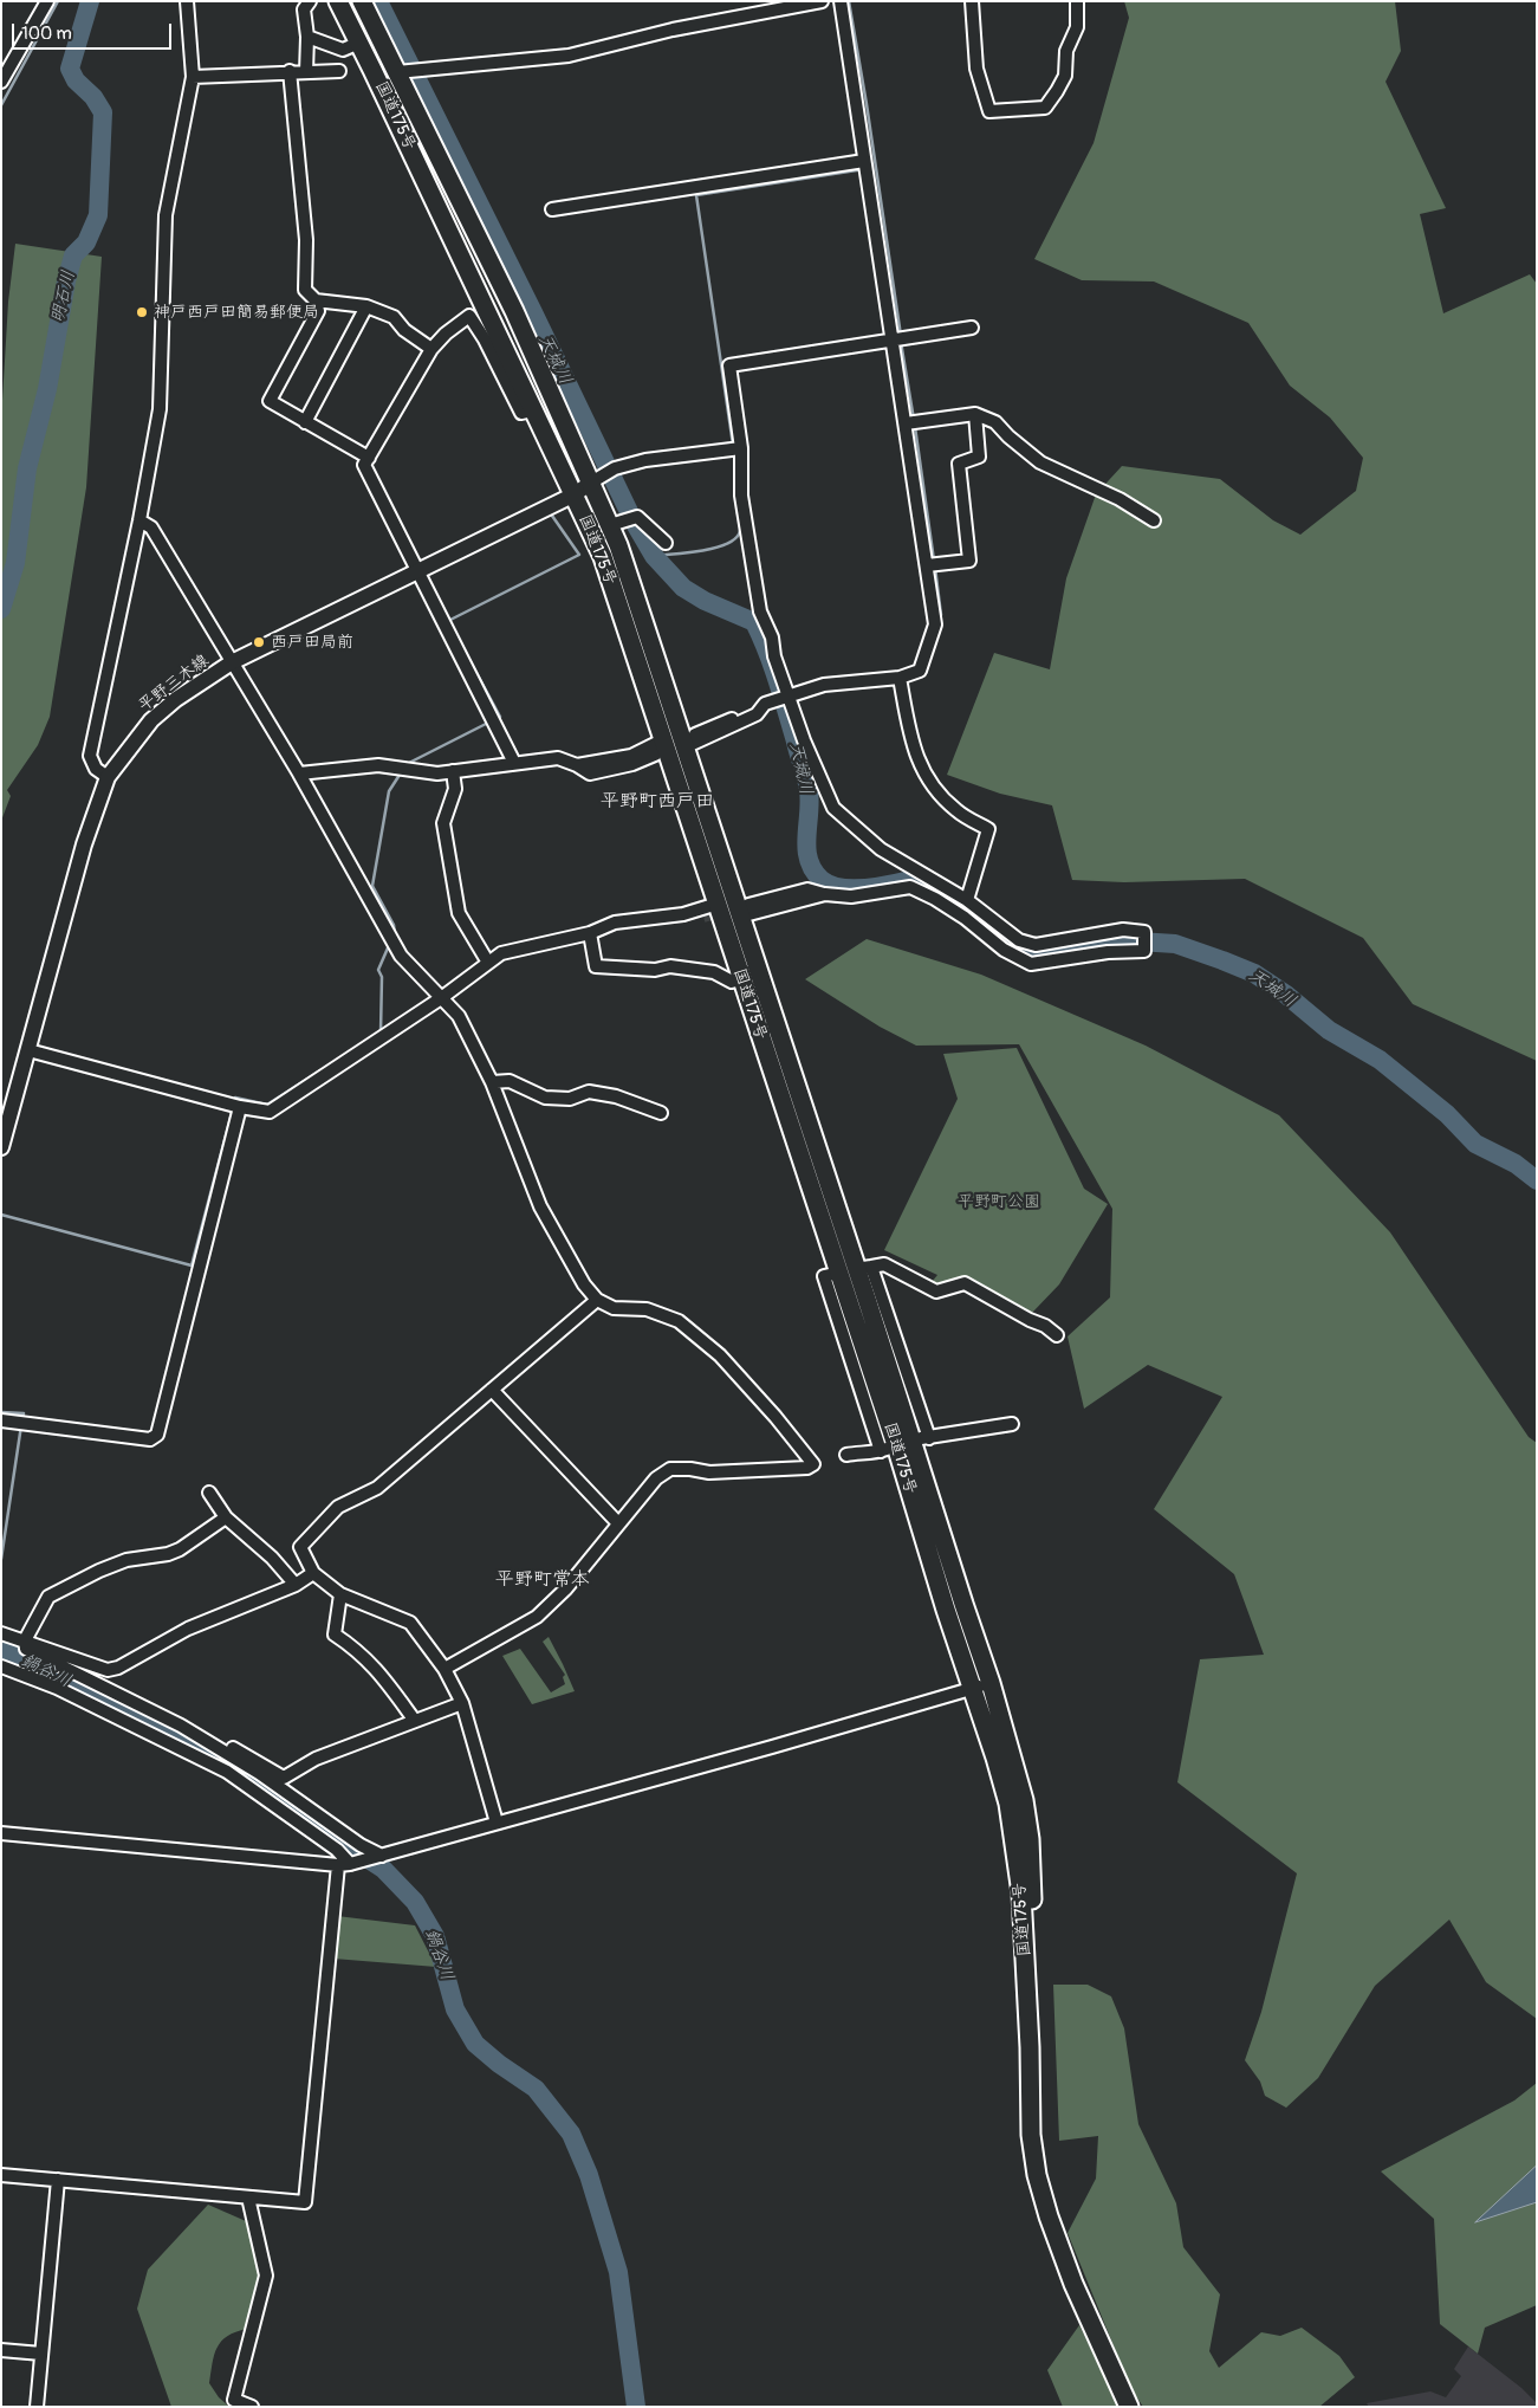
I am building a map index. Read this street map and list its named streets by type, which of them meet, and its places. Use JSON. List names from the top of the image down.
{
  "streets": {
    "highway": ["国道175号"],
    "main road": ["平野三木線"]
  },
  "crossings": [
    ["国道175号", "平野三木線"]
  ],
  "districts": ["平野町西戸田", "平野町常本"],
  "water": ["明石川", "天城川", "鍋谷川"],
  "parks": ["平野町公園"],
  "places": ["神戸西戸田簡易郵便局", "西戸田局前"],
  "scale_bar": "100 m"
}
